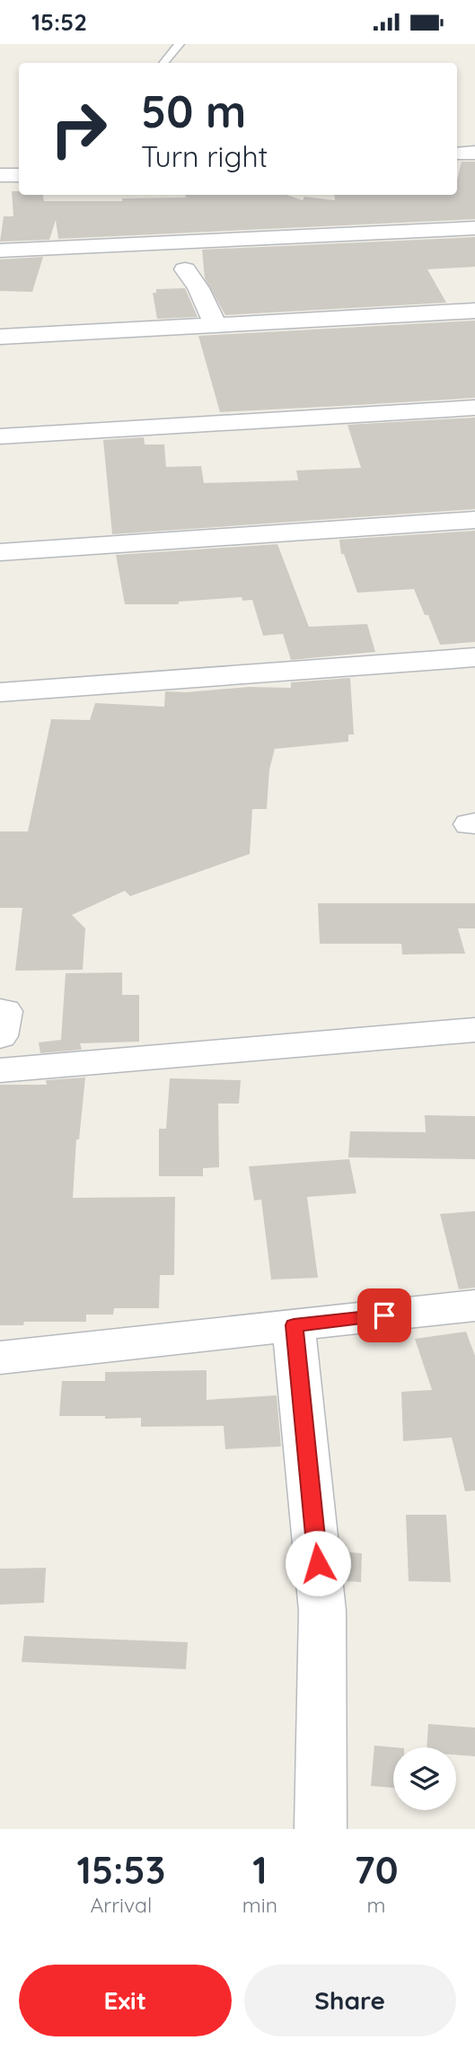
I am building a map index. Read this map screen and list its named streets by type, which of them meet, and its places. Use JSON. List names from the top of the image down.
{
  "page": {
    "status": "15:52",
    "turn": ["50 m", "Turn right"],
    "eta": [
      "15:53",
      "Arrival",
      "1",
      "min",
      "70",
      "m"
    ],
    "buttons": ["Exit", "Share"]
  }
}
